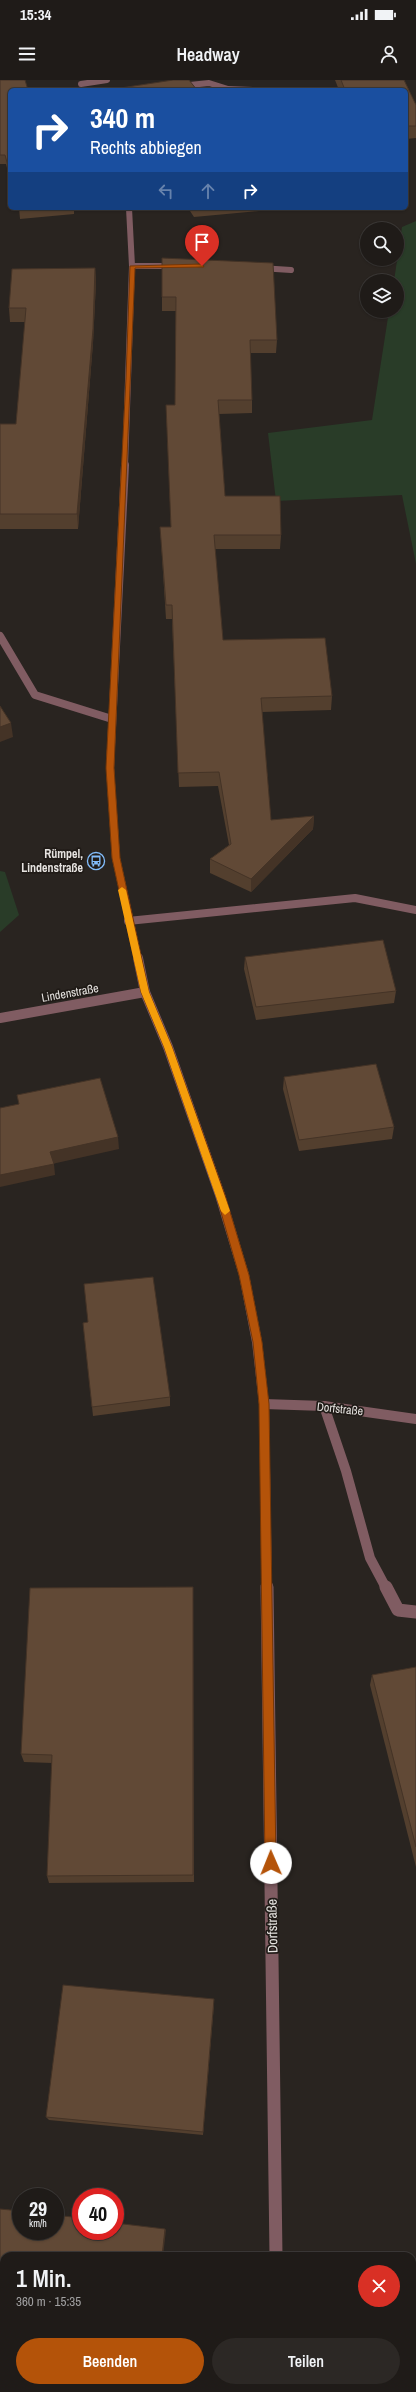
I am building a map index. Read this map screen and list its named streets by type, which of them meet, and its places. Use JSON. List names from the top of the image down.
{
  "streets": {
    "street": ["Lindenstraße", "Dorfstraße"]
  },
  "crossings": [
    ["Lindenstraße", "Dorfstraße"]
  ],
  "places": {
    "bus stop": ["Rümpel, Lindenstraße"]
  },
  "page": {
    "status": "15:34",
    "header": "Headway",
    "turn": ["340 m", "Rechts abbiegen"],
    "speed": "29 km/h",
    "limit": "40",
    "heading": ["1 Min.", "360 m · 15:35"],
    "buttons": ["Beenden", "Teilen"]
  }
}
